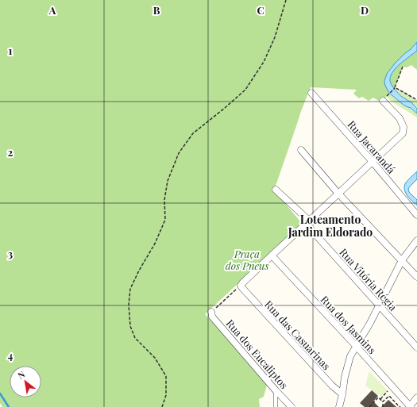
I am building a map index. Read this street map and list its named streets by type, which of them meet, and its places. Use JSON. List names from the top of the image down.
{
  "streets": {
    "street": [
      "Rua Jacarandá",
      "Rua Vitória Régia",
      "Rua dos Jasmins",
      "Rua das Casuarinas",
      "Rua dos Eucaliptos"
    ]
  },
  "districts": ["Loteamento Jardim Eldorado"],
  "parks": ["Praça dos Pneus"],
  "north": "top left",
  "grid": {
    "columns": [
      "A",
      "B",
      "C",
      "D"
    ],
    "rows": [
      "1",
      "2",
      "3",
      "4"
    ]
  }
}
